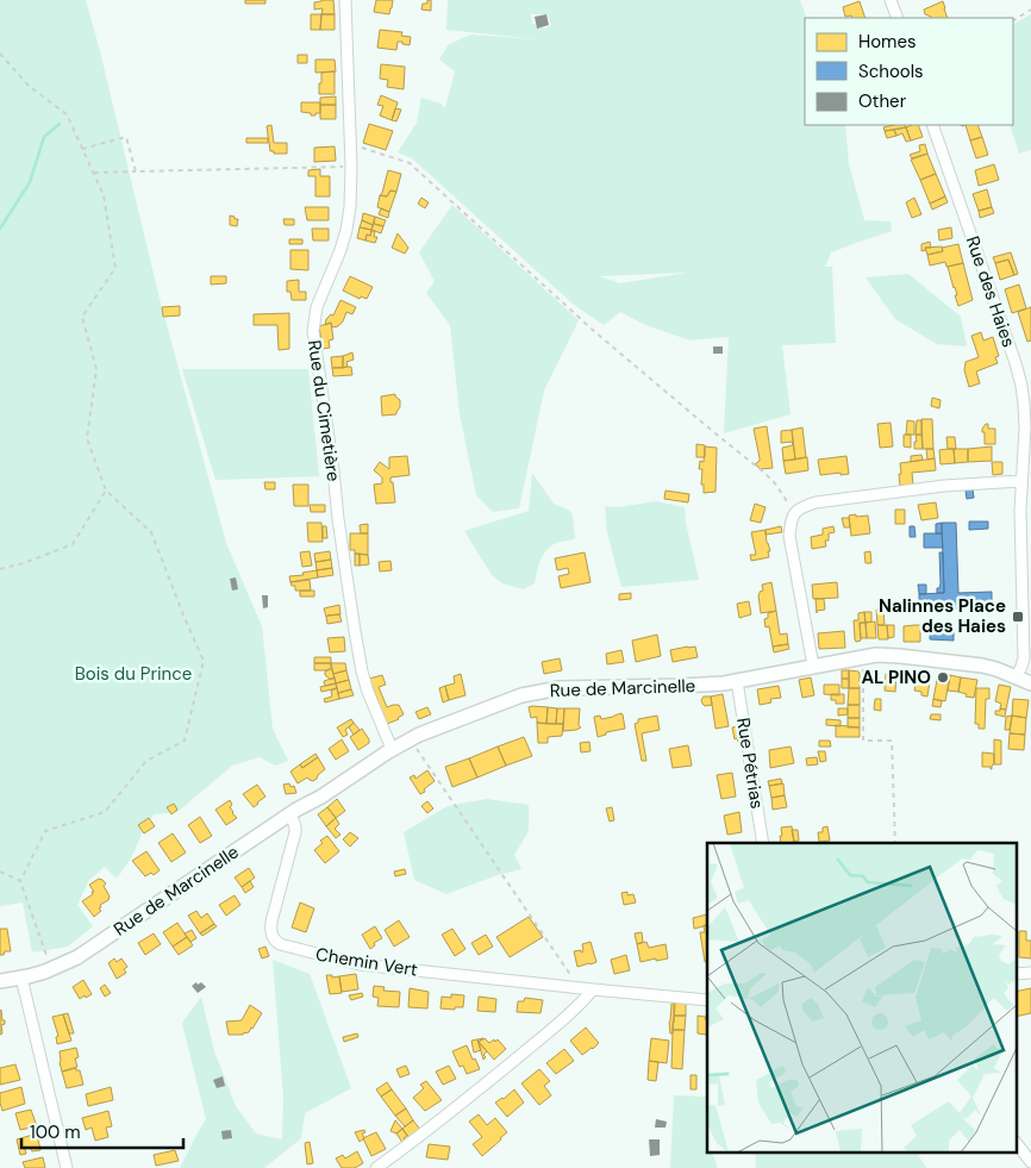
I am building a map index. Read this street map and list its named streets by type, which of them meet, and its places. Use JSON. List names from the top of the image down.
{
  "streets": {
    "street": [
      "Rue des Haies",
      "Rue du Cimetière",
      "Rue de Marcinelle",
      "Rue Pétrias",
      "Chemin Vert"
    ]
  },
  "crossings": [
    ["Rue des Haies", "Rue de Marcinelle"],
    ["Rue du Cimetière", "Rue de Marcinelle"],
    ["Rue de Marcinelle", "Rue Pétrias"],
    ["Rue de Marcinelle", "Chemin Vert"]
  ],
  "parks": ["Bois du Prince"],
  "places": {
    "transit": ["Nalinnes Place des Haies"],
    "other": ["AL PINO"]
  },
  "legend": ["Homes", "Schools", "Other"],
  "scale_bar": "100 m"
}
